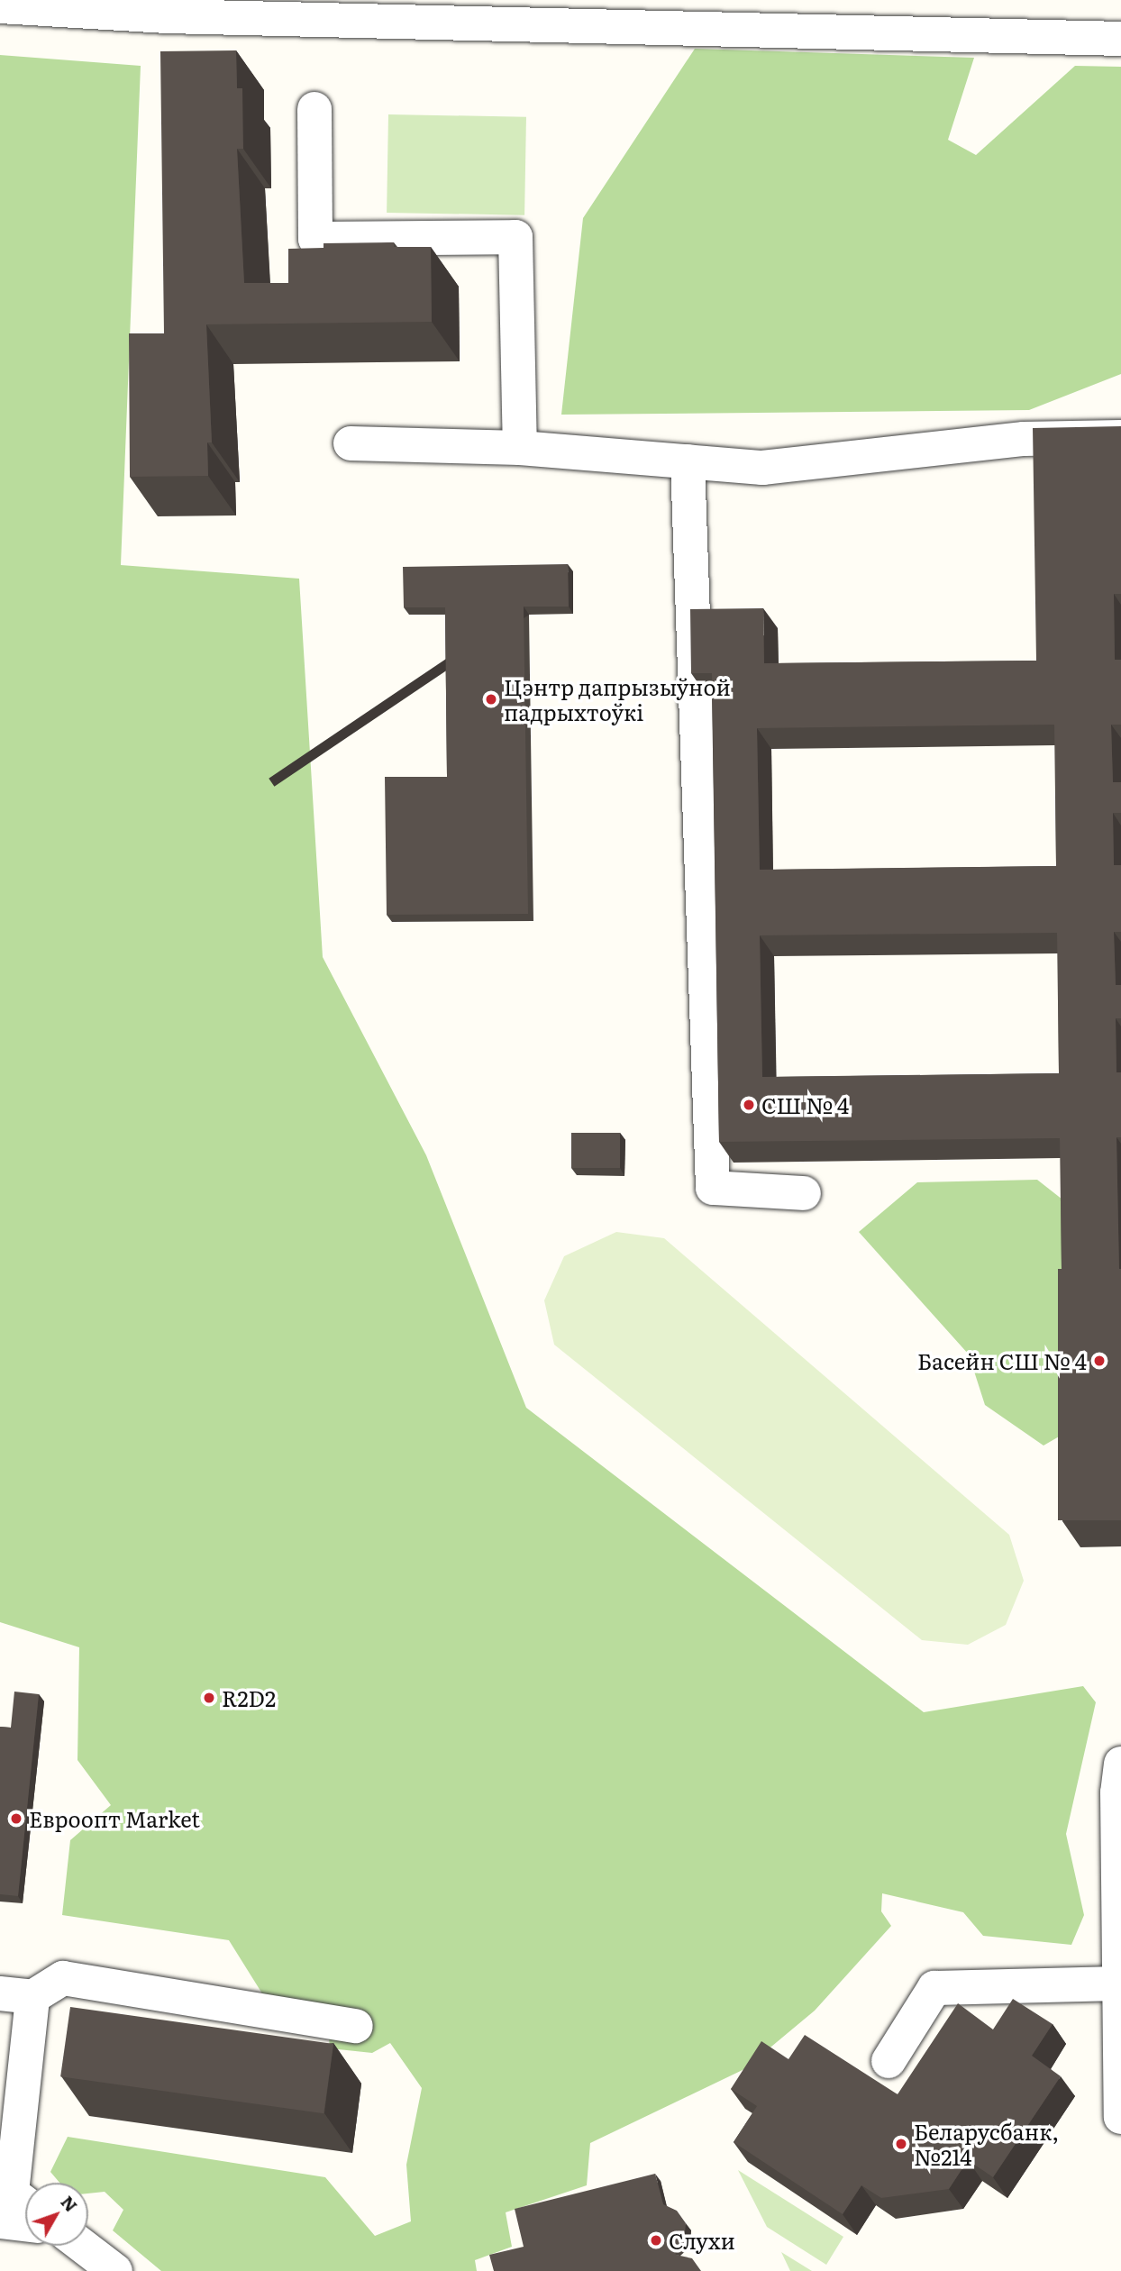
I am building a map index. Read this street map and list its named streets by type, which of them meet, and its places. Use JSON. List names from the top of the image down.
{
  "places": [
    "Цэнтр дапрызыўной падрыхтоўкі",
    "СШ № 4",
    "Басейн СШ № 4",
    "R2D2",
    "Евроопт Market",
    "Беларусбанк, №214",
    "Слухи"
  ],
  "north": "top right"
}
